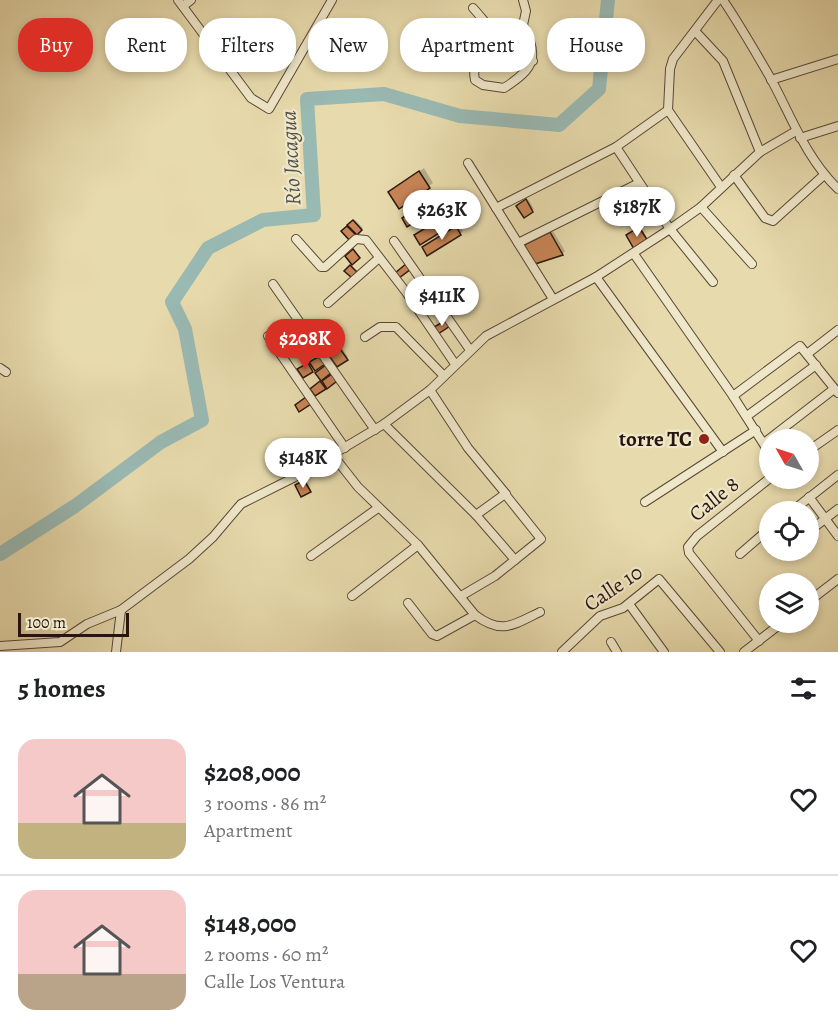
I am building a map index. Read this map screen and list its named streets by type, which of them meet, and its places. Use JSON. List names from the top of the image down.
{
  "streets": {
    "street": ["Calle 8", "Calle 10"]
  },
  "water": ["Río Jacagua"],
  "places": ["torre TC"],
  "scale_bar": "100 m",
  "north": "top left",
  "page": {
    "chip": [
      "Buy",
      "Rent",
      "Filters",
      "New",
      "Apartment",
      "House"
    ],
    "price": [
      "$187K",
      "$263K",
      "$411K",
      "$208K",
      "$148K"
    ],
    "scale": "100 m",
    "heading": "5 homes",
    "list": [
      {
        "name": "$208,000",
        "note": "3 rooms · 86 m² · Apartment"
      },
      {
        "name": "$148,000",
        "note": "2 rooms · 60 m² · Calle Los Ventura"
      }
    ]
  }
}
